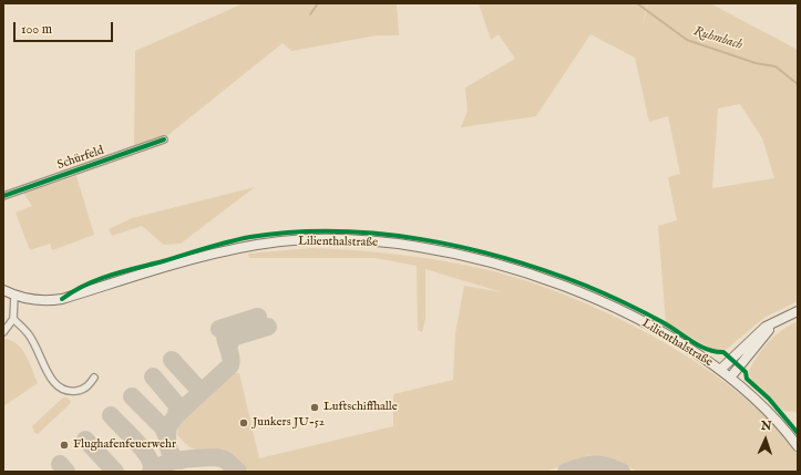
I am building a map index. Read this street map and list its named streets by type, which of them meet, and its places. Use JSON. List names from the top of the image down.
{
  "streets": {
    "main road": ["Lilienthalstraße"],
    "street": ["Schürfeld"]
  },
  "water": ["Ruhmbach"],
  "places": ["Luftschiffhalle", "Junkers JU-52", "Flughafenfeuerwehr"],
  "scale_bar": "100 m",
  "north": "top"
}
